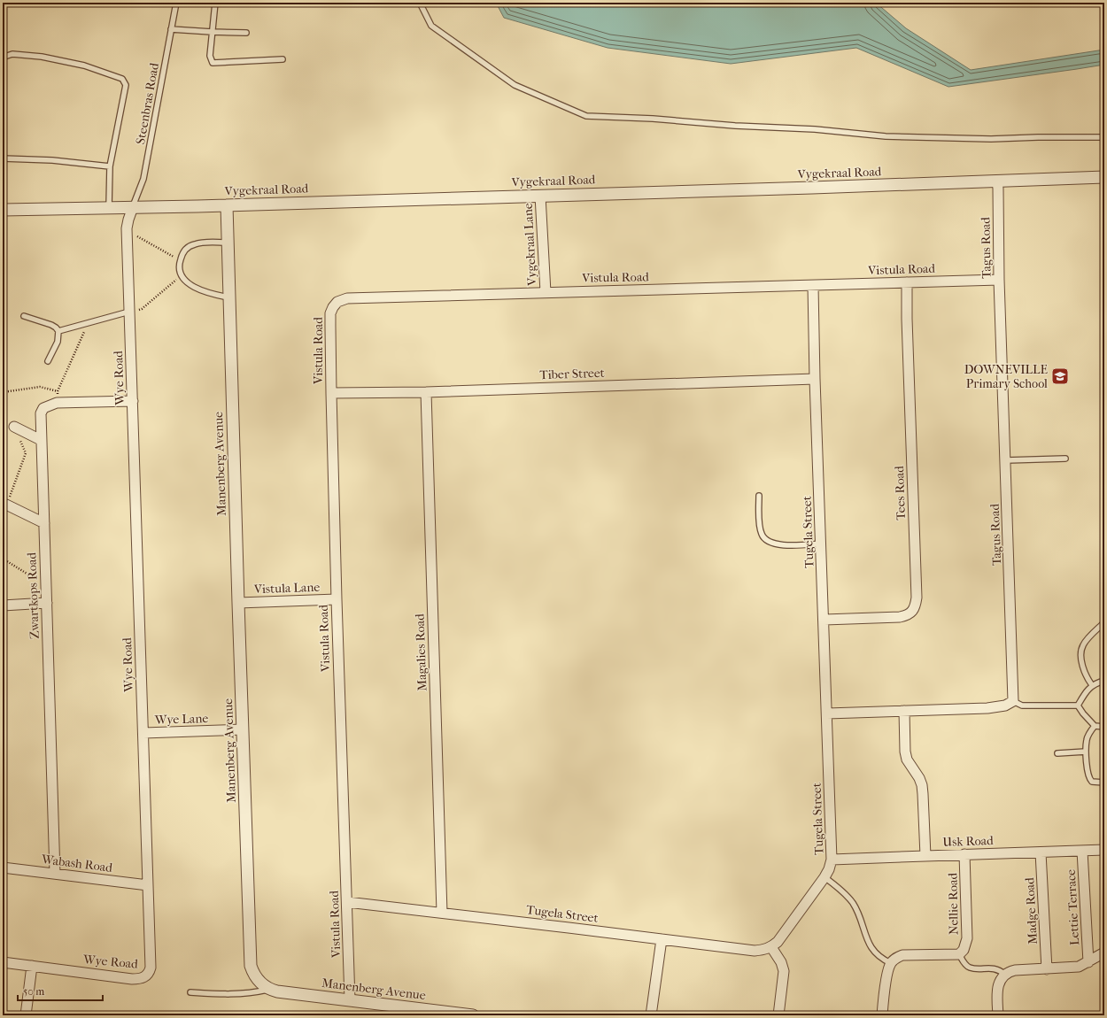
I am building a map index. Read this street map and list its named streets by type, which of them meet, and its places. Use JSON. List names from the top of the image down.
{
  "streets": {
    "street": [
      "Vygekraal Road",
      "Vygekraal Lane",
      "Tagus Road",
      "Vistula Road",
      "Tiber Street",
      "Wye Road",
      "Manenberg Avenue",
      "Tees Road",
      "Tugela Street",
      "Vistula Lane",
      "Zwartkops Road",
      "Magalies Road",
      "Wye Lane",
      "Usk Road",
      "Wabash Road",
      "Nellie Road",
      "Lettie Terrace",
      "Madge Road"
    ],
    "lane": ["Steenbras Road"]
  },
  "crossings": [
    ["Steenbras Road", "Vygekraal Road"],
    ["Steenbras Road", "Wye Road"],
    ["Vygekraal Road", "Vygekraal Lane"],
    ["Vygekraal Road", "Tagus Road"],
    ["Vygekraal Road", "Wye Road"],
    ["Vygekraal Road", "Manenberg Avenue"],
    ["Vygekraal Lane", "Vistula Road"],
    ["Tagus Road", "Vistula Road"],
    ["Vistula Road", "Tiber Street"],
    ["Vistula Road", "Manenberg Avenue"],
    ["Vistula Road", "Tees Road"],
    ["Vistula Road", "Tugela Street"],
    ["Vistula Road", "Vistula Lane"],
    ["Tiber Street", "Tugela Street"],
    ["Tiber Street", "Magalies Road"],
    ["Wye Road", "Zwartkops Road"],
    ["Wye Road", "Wye Lane"],
    ["Wye Road", "Wabash Road"],
    ["Manenberg Avenue", "Vistula Lane"],
    ["Manenberg Avenue", "Wye Lane"],
    ["Tees Road", "Tugela Street"],
    ["Tugela Street", "Magalies Road"],
    ["Tugela Street", "Usk Road"],
    ["Zwartkops Road", "Wabash Road"],
    ["Usk Road", "Nellie Road"],
    ["Usk Road", "Lettie Terrace"],
    ["Usk Road", "Madge Road"]
  ],
  "places": {
    "school or university": ["DOWNEVILLE Primary School"]
  },
  "scale_bar": "50 m"
}
